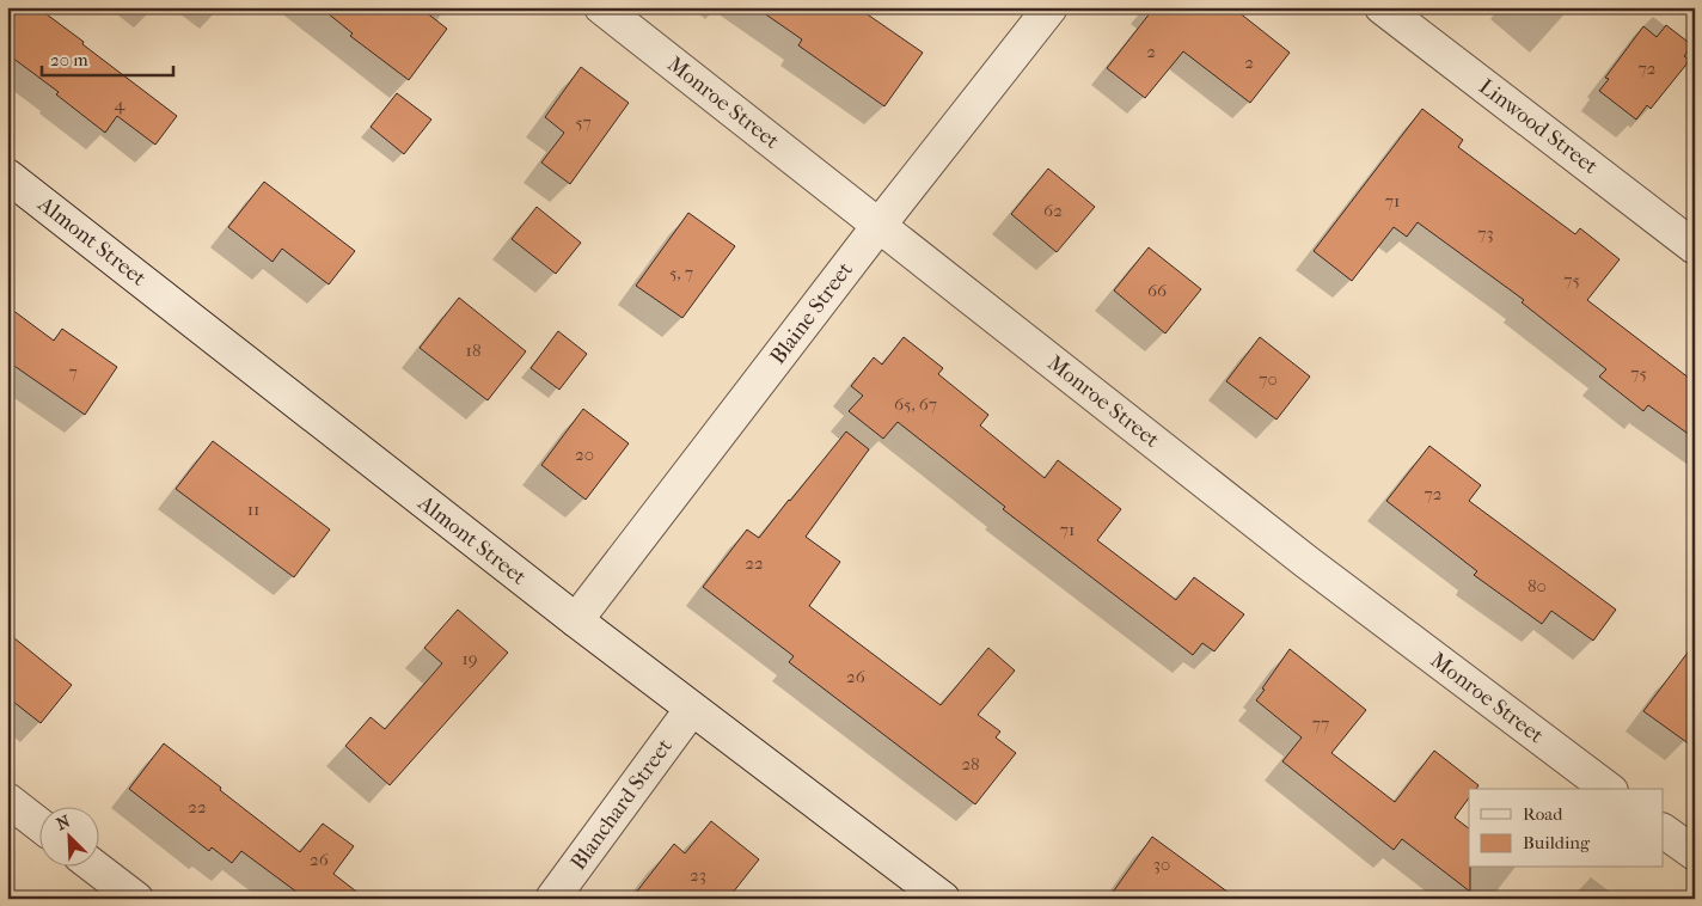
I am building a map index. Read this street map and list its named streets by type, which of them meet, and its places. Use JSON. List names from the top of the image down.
{
  "streets": {
    "street": [
      "Monroe Street",
      "Linwood Street",
      "Almont Street",
      "Blaine Street",
      "Blanchard Street"
    ]
  },
  "crossings": [
    ["Monroe Street", "Blaine Street"],
    ["Almont Street", "Blaine Street"],
    ["Almont Street", "Blanchard Street"]
  ],
  "house_numbers": [
    "2",
    "2",
    "72",
    "4",
    "57",
    "71",
    "62",
    "73",
    "5, 7",
    "75",
    "66",
    "18",
    "7",
    "75",
    "70",
    "65, 67",
    "20",
    "72",
    "11",
    "71",
    "22",
    "80",
    "19",
    "26",
    "77",
    "28",
    "22",
    "26",
    "30",
    "23"
  ],
  "legend": ["Road", "Building"],
  "scale_bar": "20 m",
  "north": "top left"
}
